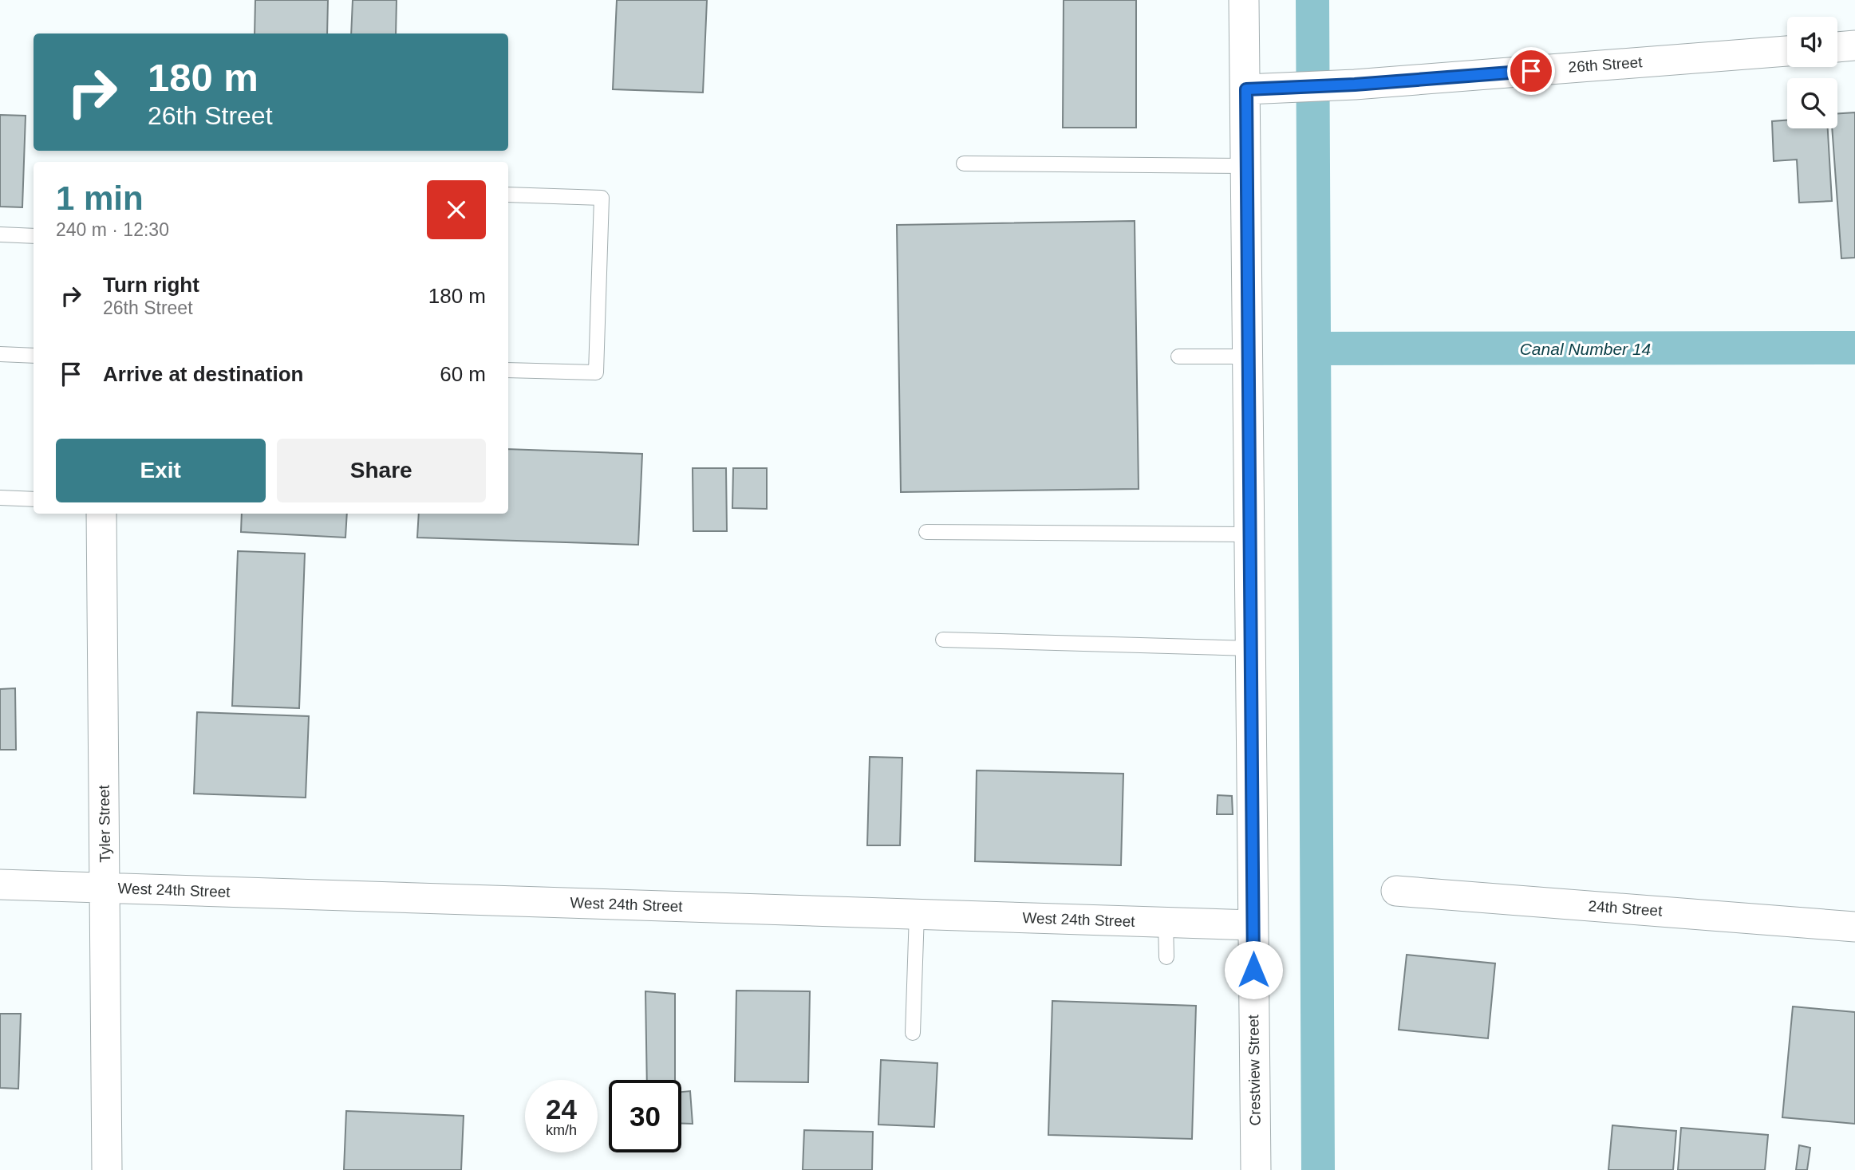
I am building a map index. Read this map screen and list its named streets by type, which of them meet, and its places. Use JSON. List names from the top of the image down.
{
  "streets": {
    "street": [
      "26th Street",
      "Tyler Street",
      "West 24th Street",
      "24th Street",
      "Crestview Street"
    ]
  },
  "crossings": [
    ["26th Street", "Crestview Street"],
    ["Tyler Street", "West 24th Street"],
    ["West 24th Street", "Crestview Street"]
  ],
  "water": ["Canal Number 14"],
  "page": {
    "turn": ["180 m", "26th Street"],
    "heading": ["1 min", "240 m · 12:30"],
    "list": [
      {
        "name": "Turn right",
        "note": "26th Street",
        "value": "180 m"
      },
      {
        "name": "Arrive at destination",
        "value": "60 m"
      }
    ],
    "buttons": ["Exit", "Share"],
    "speed": "24 km/h",
    "limit": "30"
  }
}
